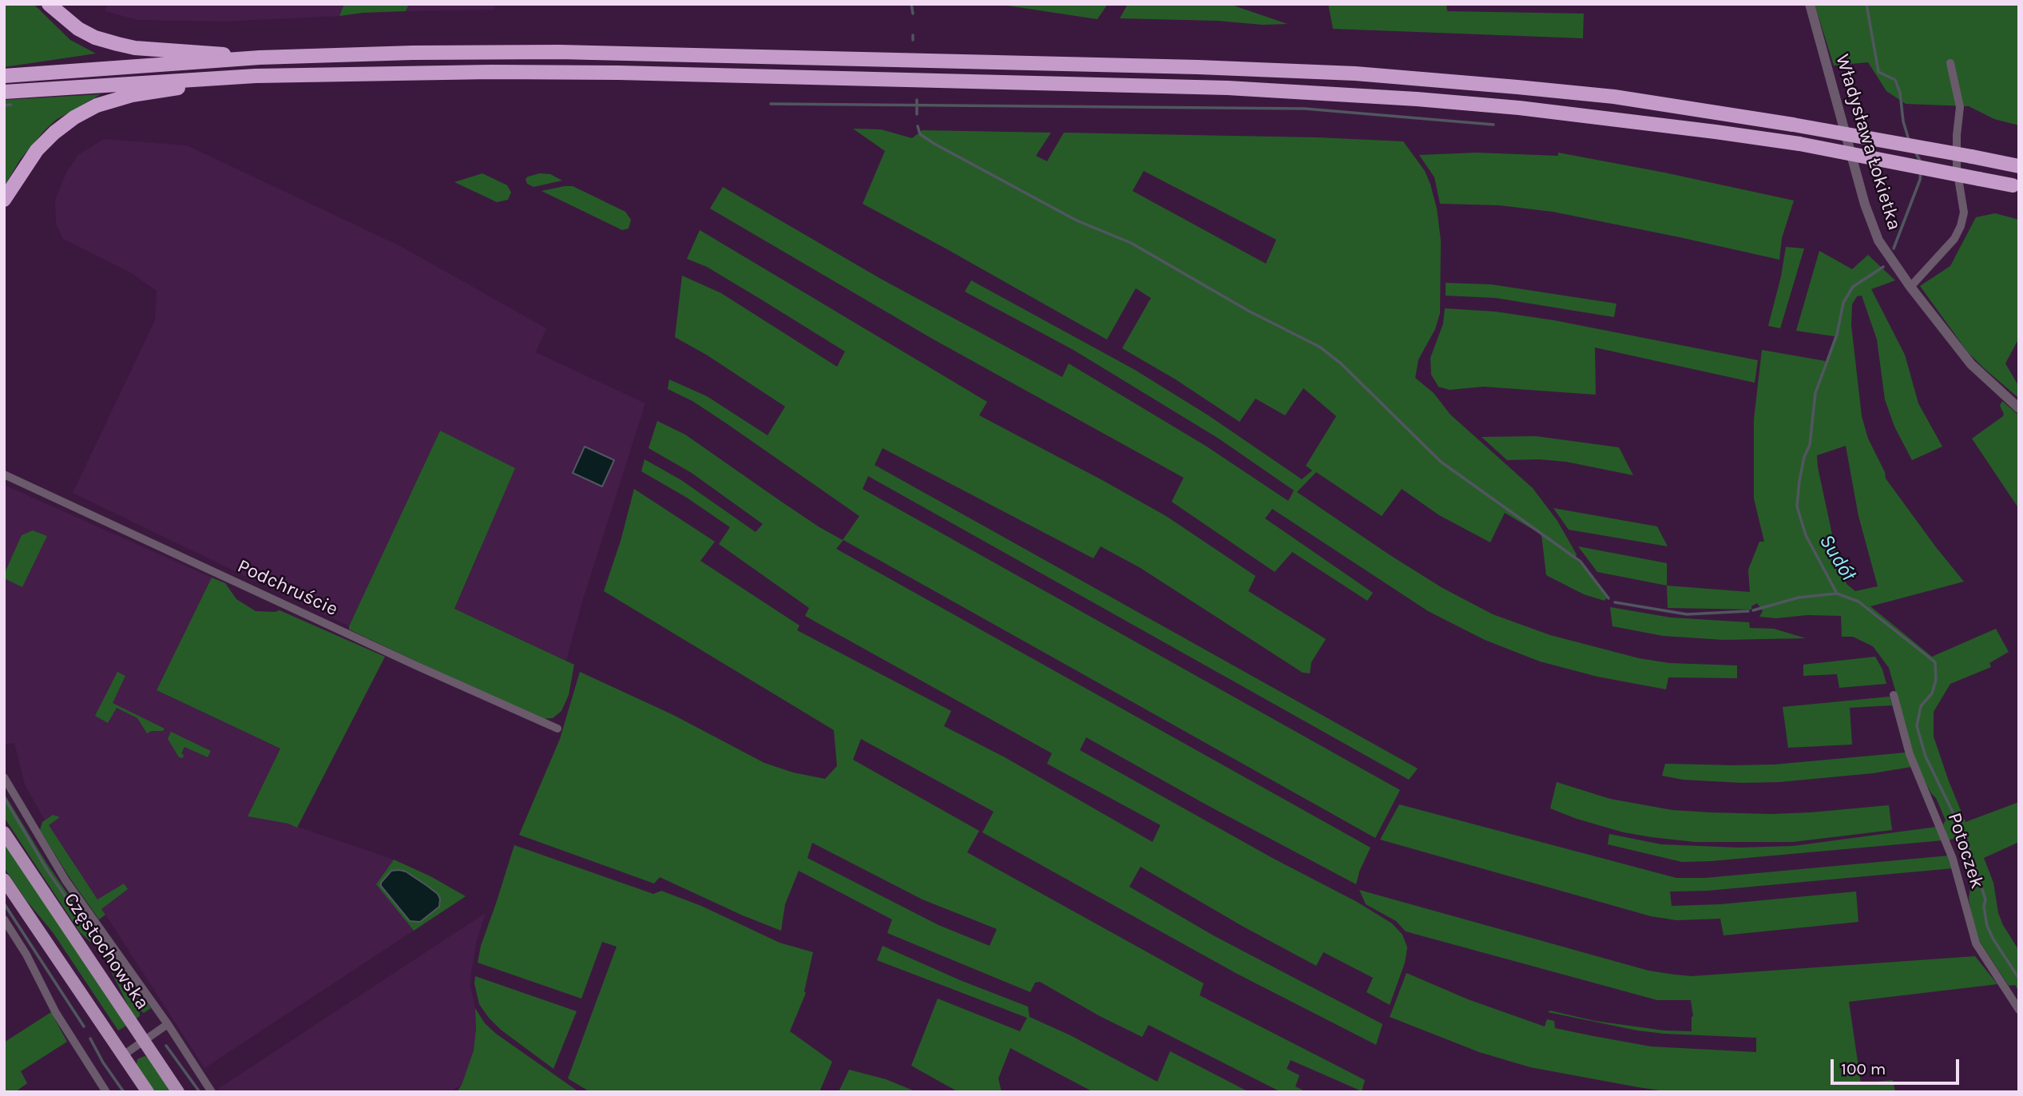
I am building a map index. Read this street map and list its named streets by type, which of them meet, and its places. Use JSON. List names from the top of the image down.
{
  "streets": {
    "main road": ["Częstochowska"],
    "street": ["Władysława Łokietka", "Podchruście", "Potoczek"]
  },
  "water": ["Sudół"],
  "scale_bar": "100 m"
}
